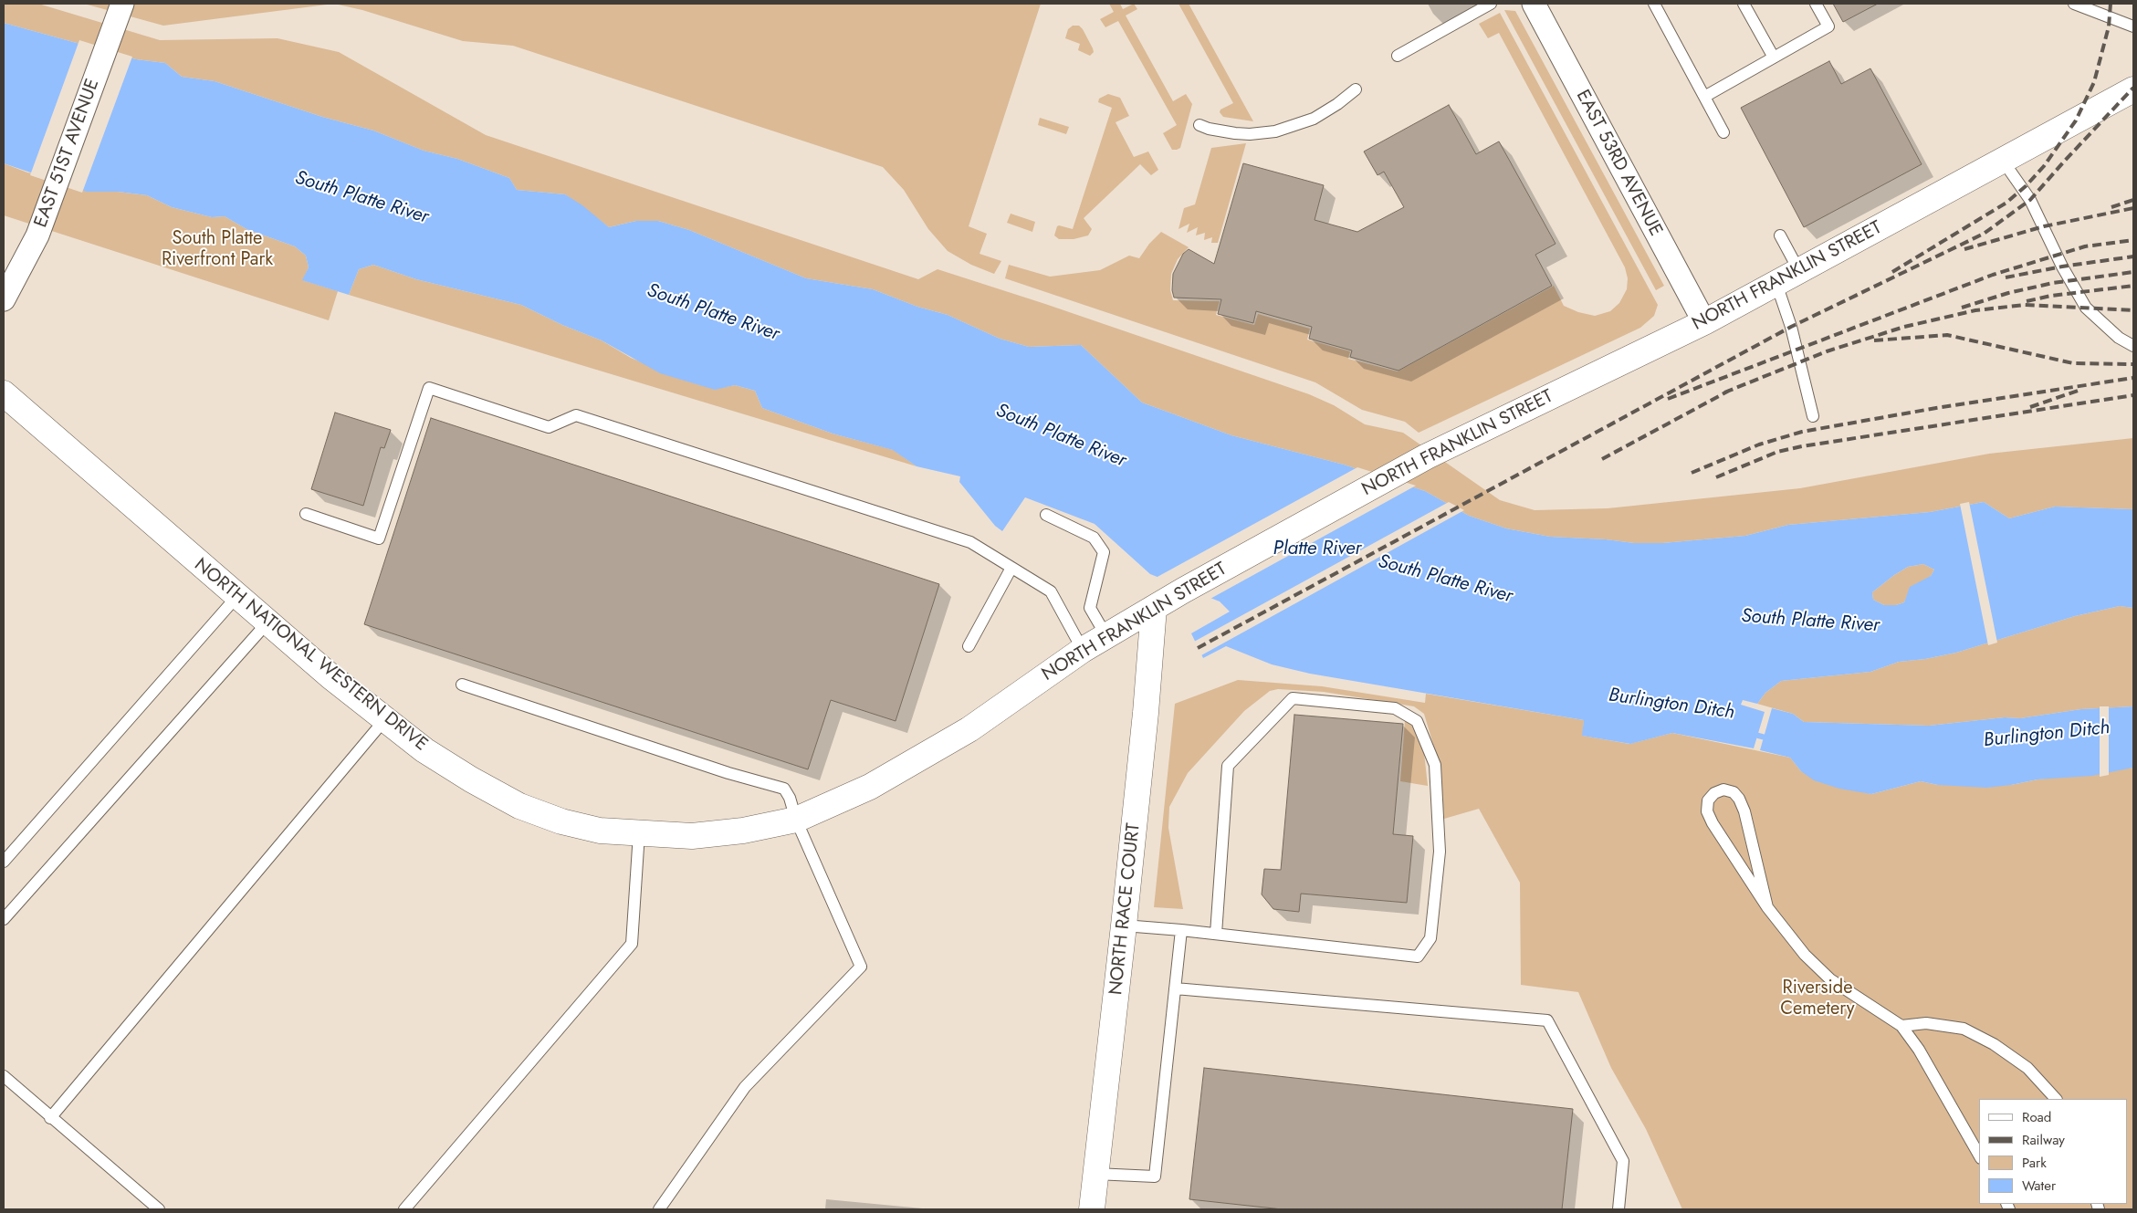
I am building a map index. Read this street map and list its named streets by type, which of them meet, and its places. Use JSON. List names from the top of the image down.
{
  "streets": {
    "street": [
      "EAST 51ST AVENUE",
      "EAST 53RD AVENUE",
      "NORTH FRANKLIN STREET",
      "NORTH NATIONAL WESTERN DRIVE",
      "NORTH RACE COURT"
    ]
  },
  "crossings": [
    ["EAST 53RD AVENUE", "NORTH FRANKLIN STREET"],
    ["NORTH FRANKLIN STREET", "NORTH NATIONAL WESTERN DRIVE"],
    ["NORTH FRANKLIN STREET", "NORTH RACE COURT"]
  ],
  "water": ["South Platte River", "Platte River", "Burlington Ditch"],
  "parks": ["South Platte Riverfront Park", "Riverside Cemetery"],
  "legend": [
    "Road",
    "Railway",
    "Park",
    "Water"
  ]
}
